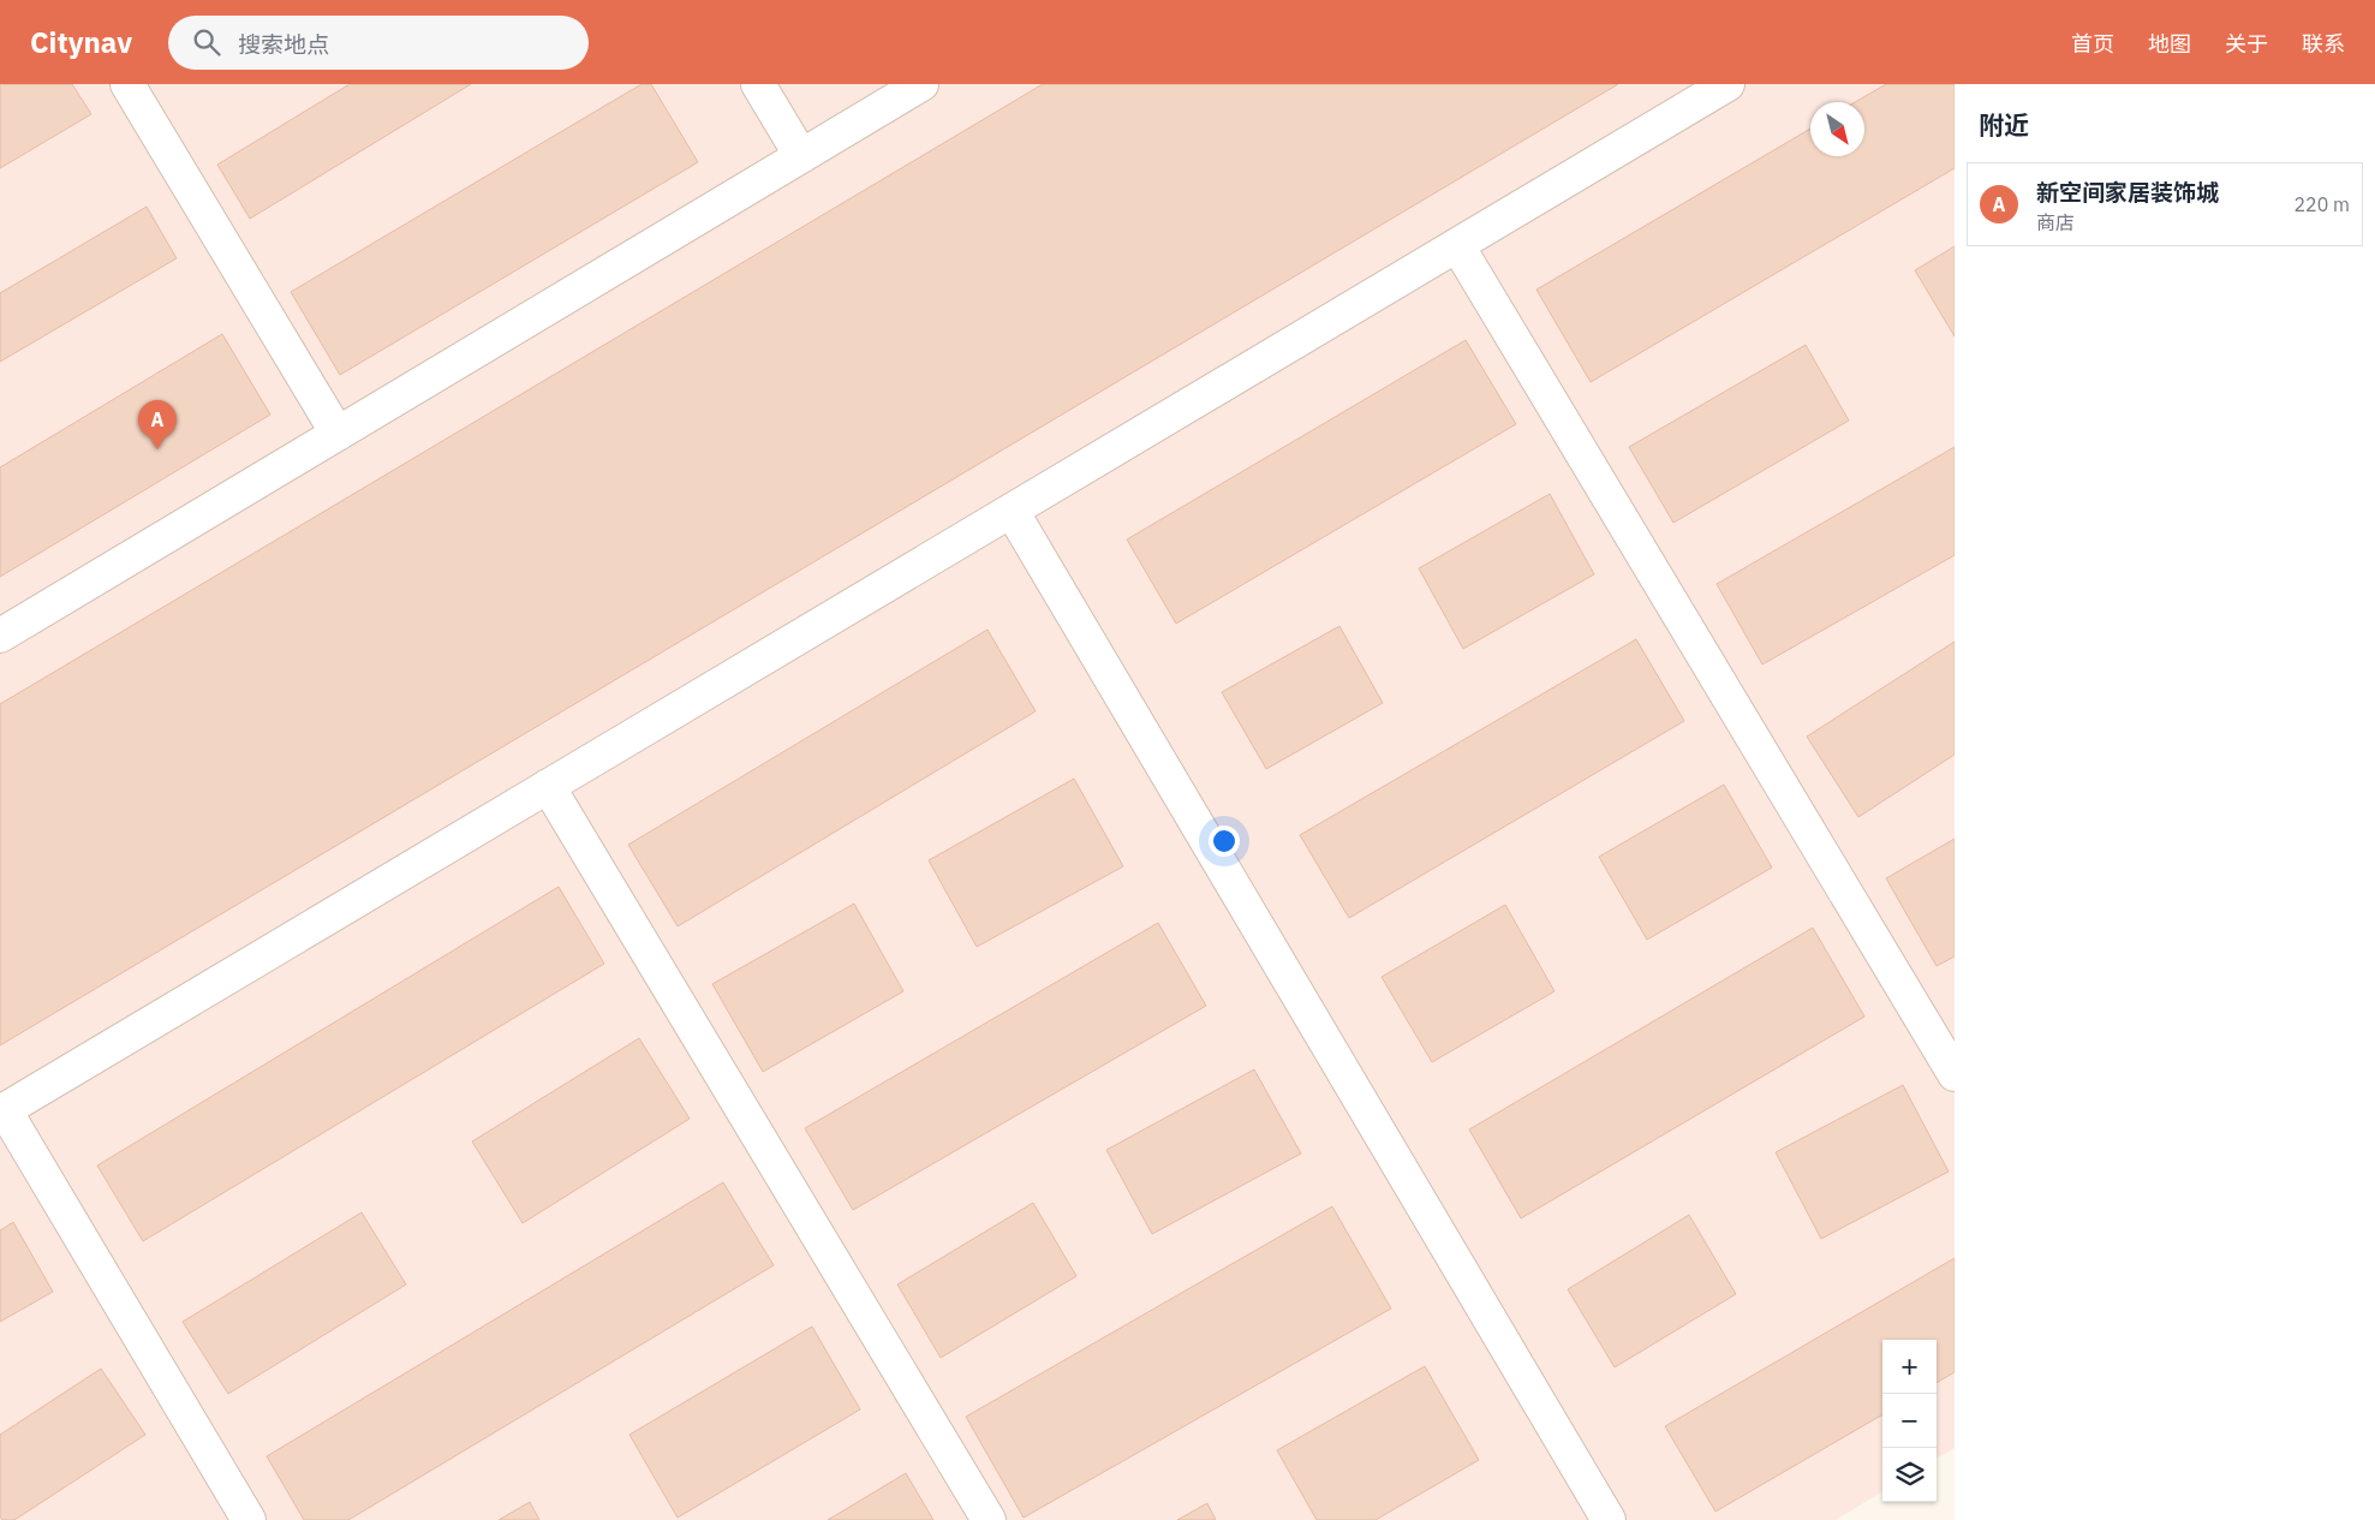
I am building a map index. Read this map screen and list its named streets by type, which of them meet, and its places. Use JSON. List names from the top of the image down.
{
  "north": "bottom right",
  "page": {
    "header": "Citynav",
    "search": "搜索地点",
    "nav": [
      "首页",
      "地图",
      "关于",
      "联系"
    ],
    "heading": "附近",
    "list": [
      {
        "mark": "A",
        "name": "新空间家居装饰城",
        "note": "商店",
        "value": "220 m"
      }
    ],
    "pins": "A",
    "map_buttons": ["+", "−"]
  }
}
